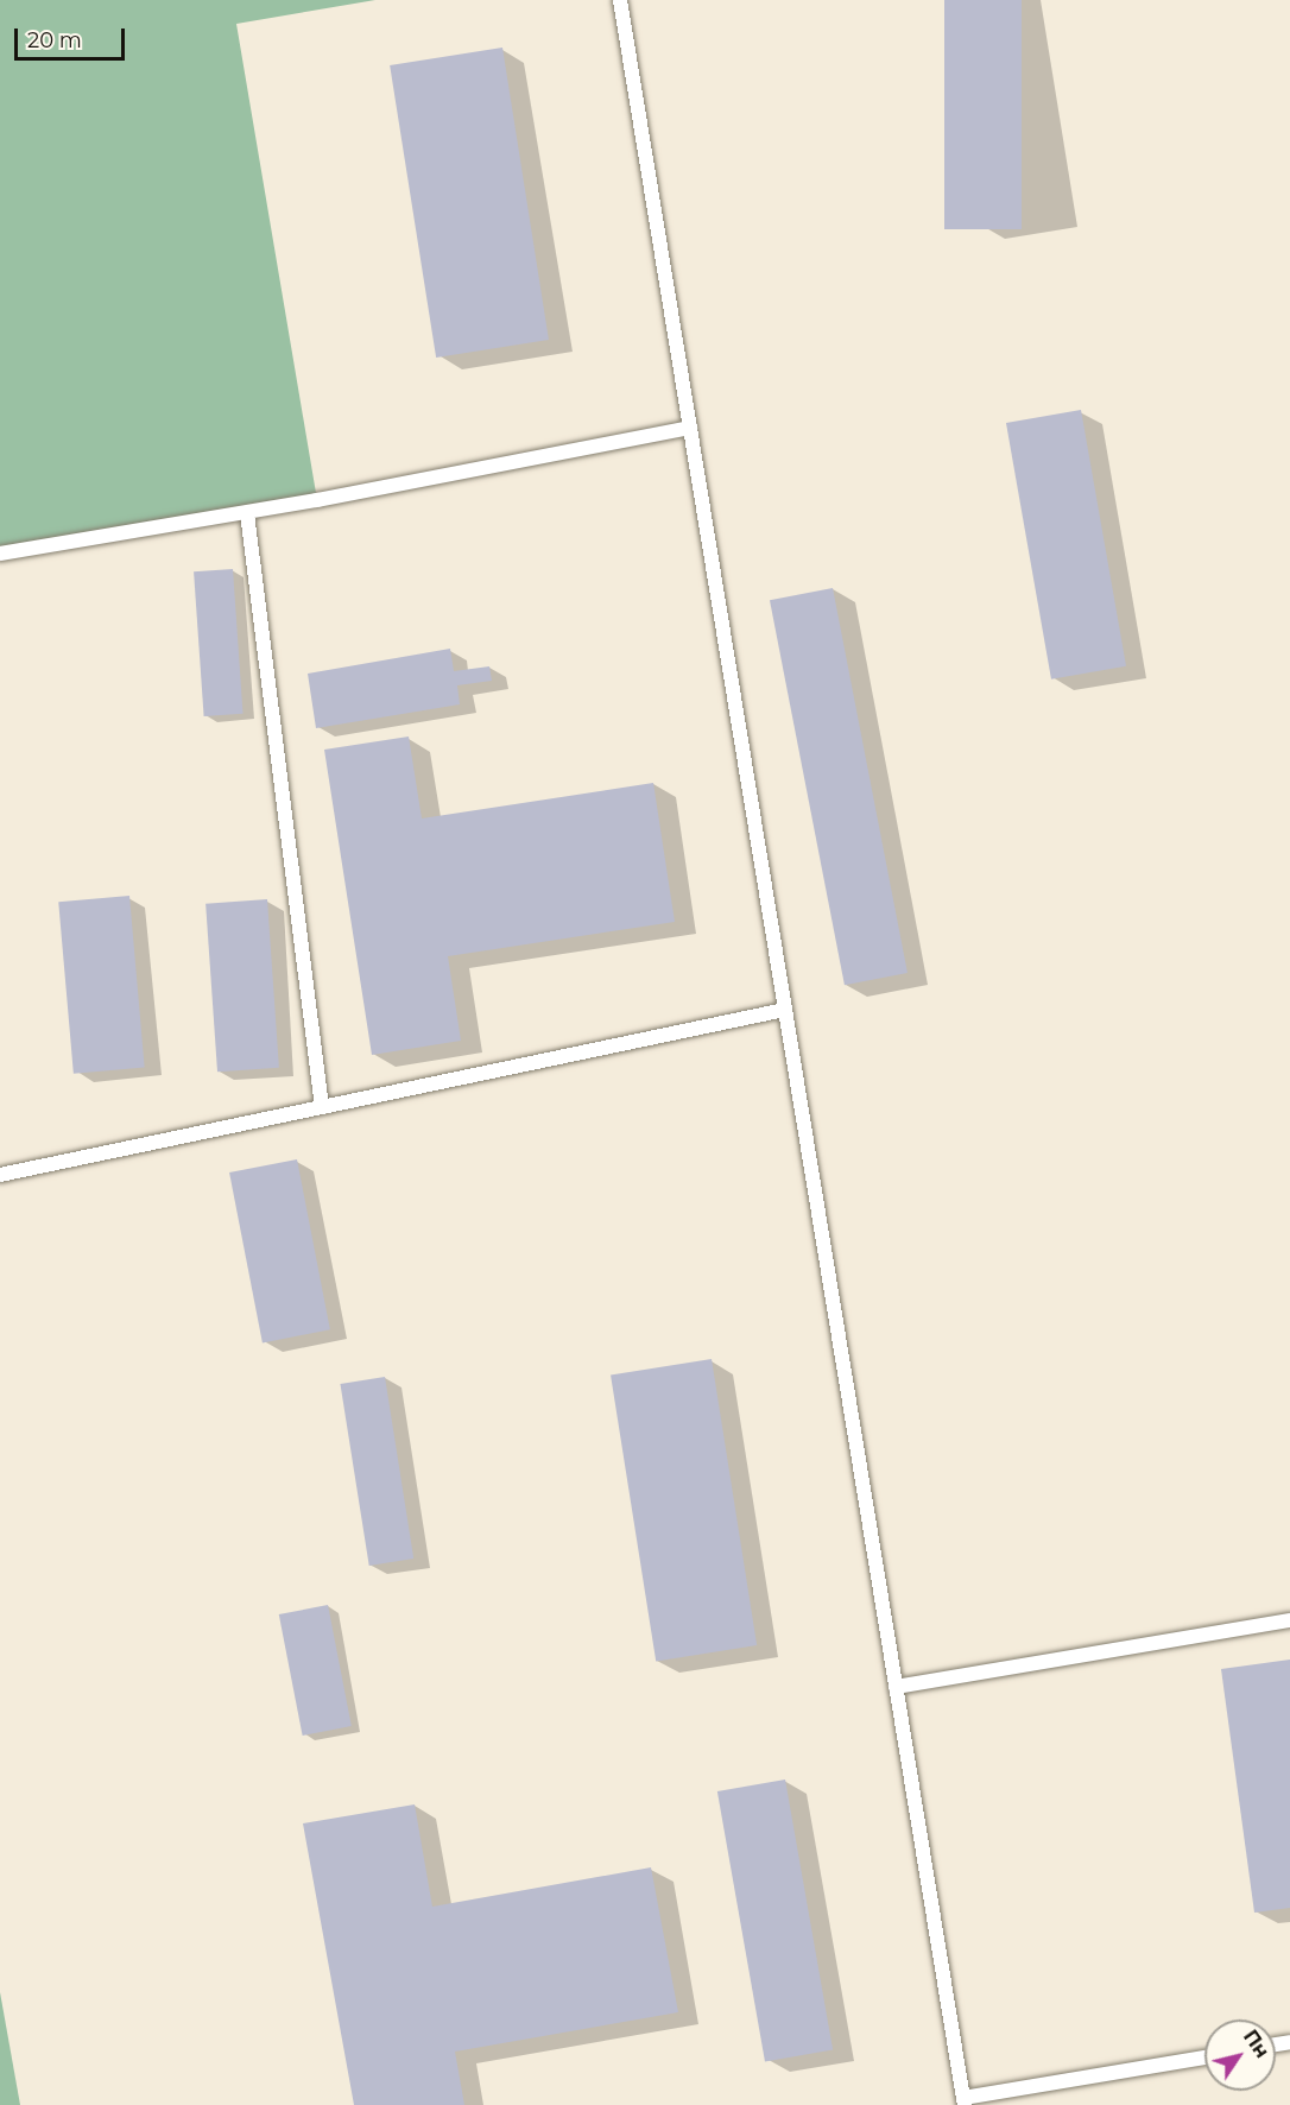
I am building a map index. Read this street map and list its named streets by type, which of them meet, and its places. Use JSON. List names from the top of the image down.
{
  "scale_bar": "20 m",
  "north": "top right"
}
